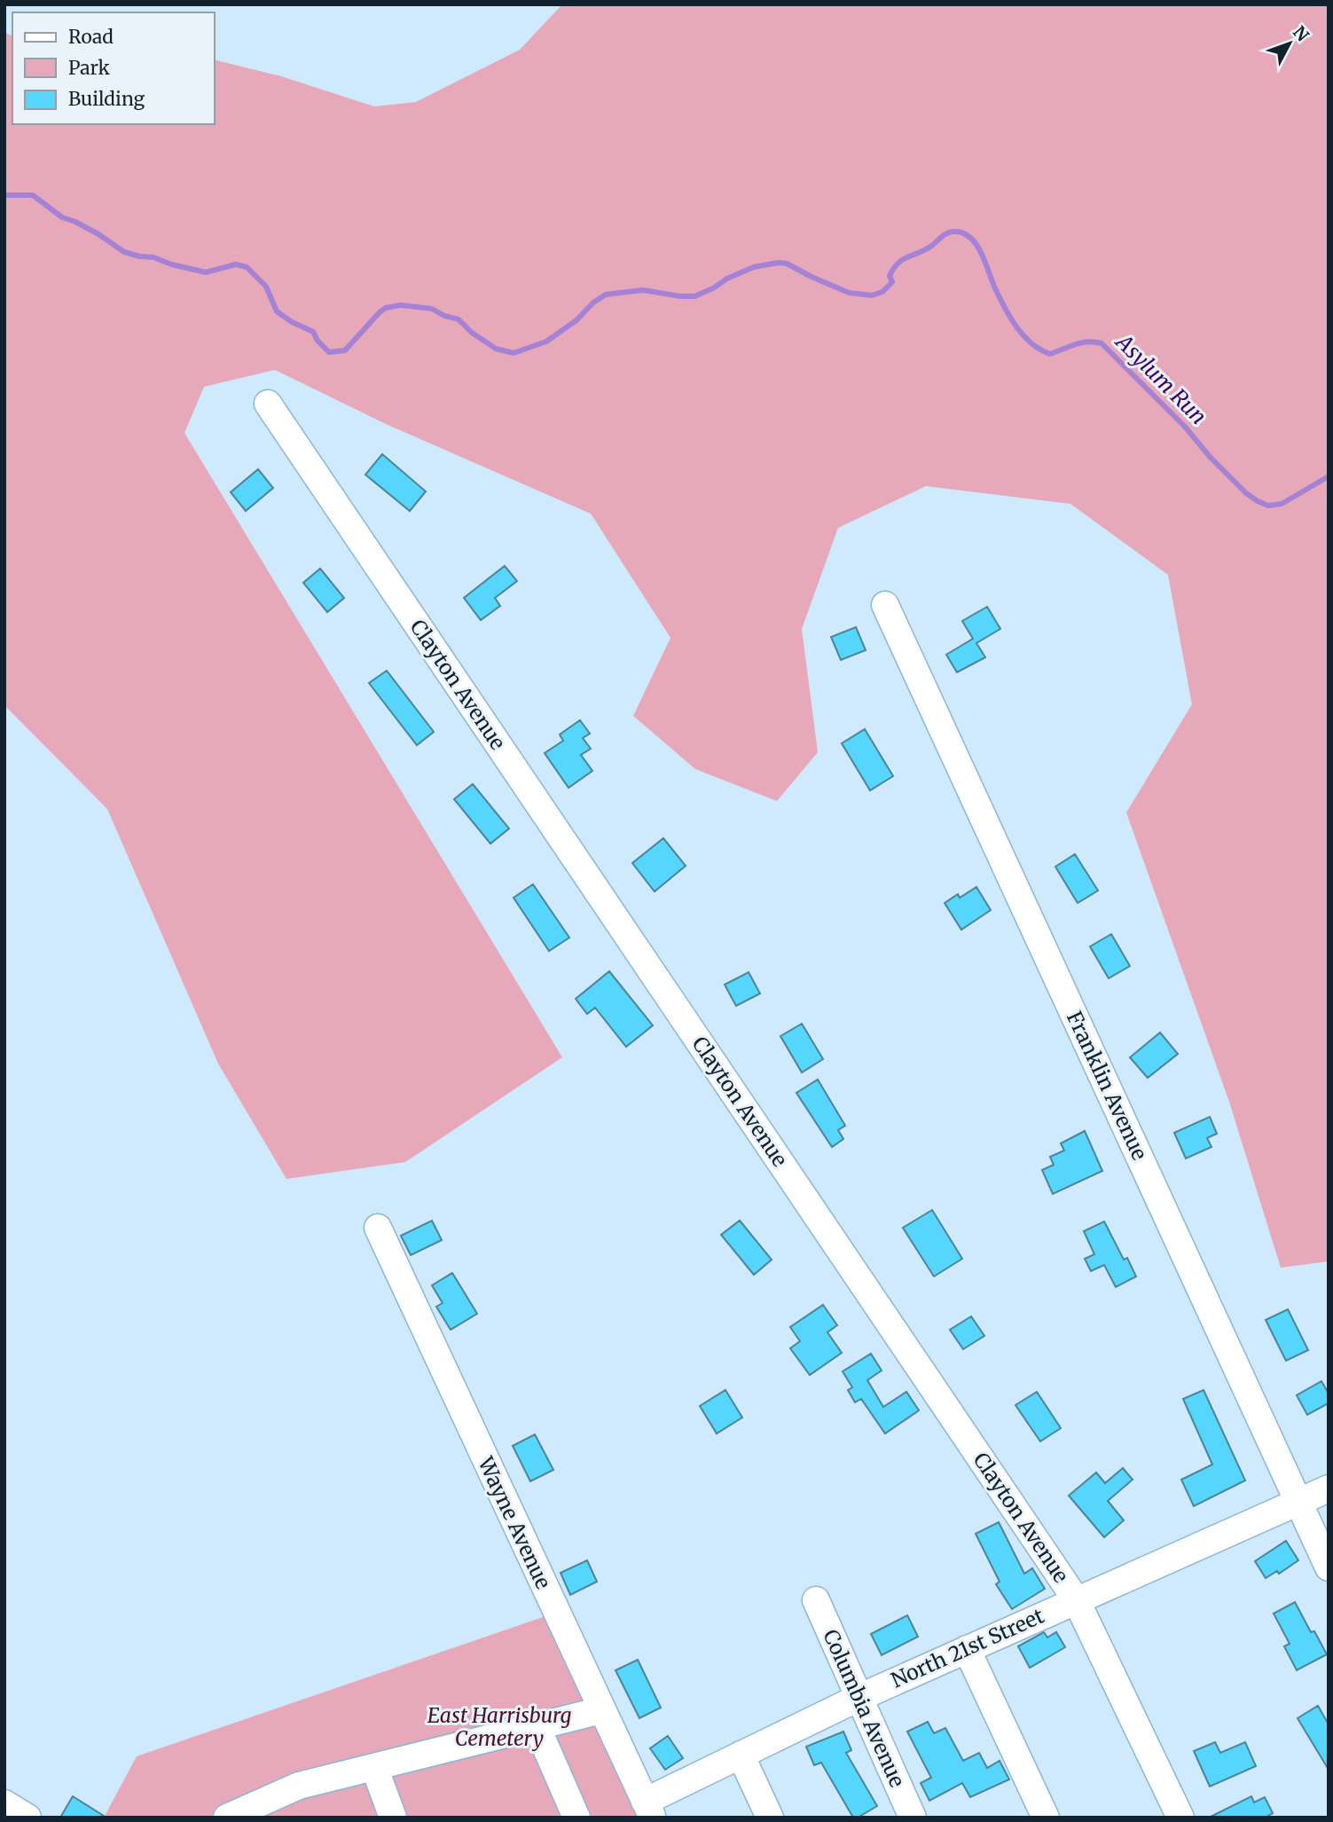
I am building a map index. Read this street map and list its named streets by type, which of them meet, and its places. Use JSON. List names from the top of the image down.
{
  "streets": {
    "street": [
      "Clayton Avenue",
      "Franklin Avenue",
      "Wayne Avenue",
      "North 21st Street",
      "Columbia Avenue"
    ]
  },
  "crossings": [
    ["Clayton Avenue", "North 21st Street"],
    ["Franklin Avenue", "North 21st Street"],
    ["Wayne Avenue", "North 21st Street"],
    ["North 21st Street", "Columbia Avenue"]
  ],
  "water": ["Asylum Run"],
  "parks": ["East Harrisburg Cemetery"],
  "legend": ["Road", "Park", "Building"],
  "north": "top right"
}
